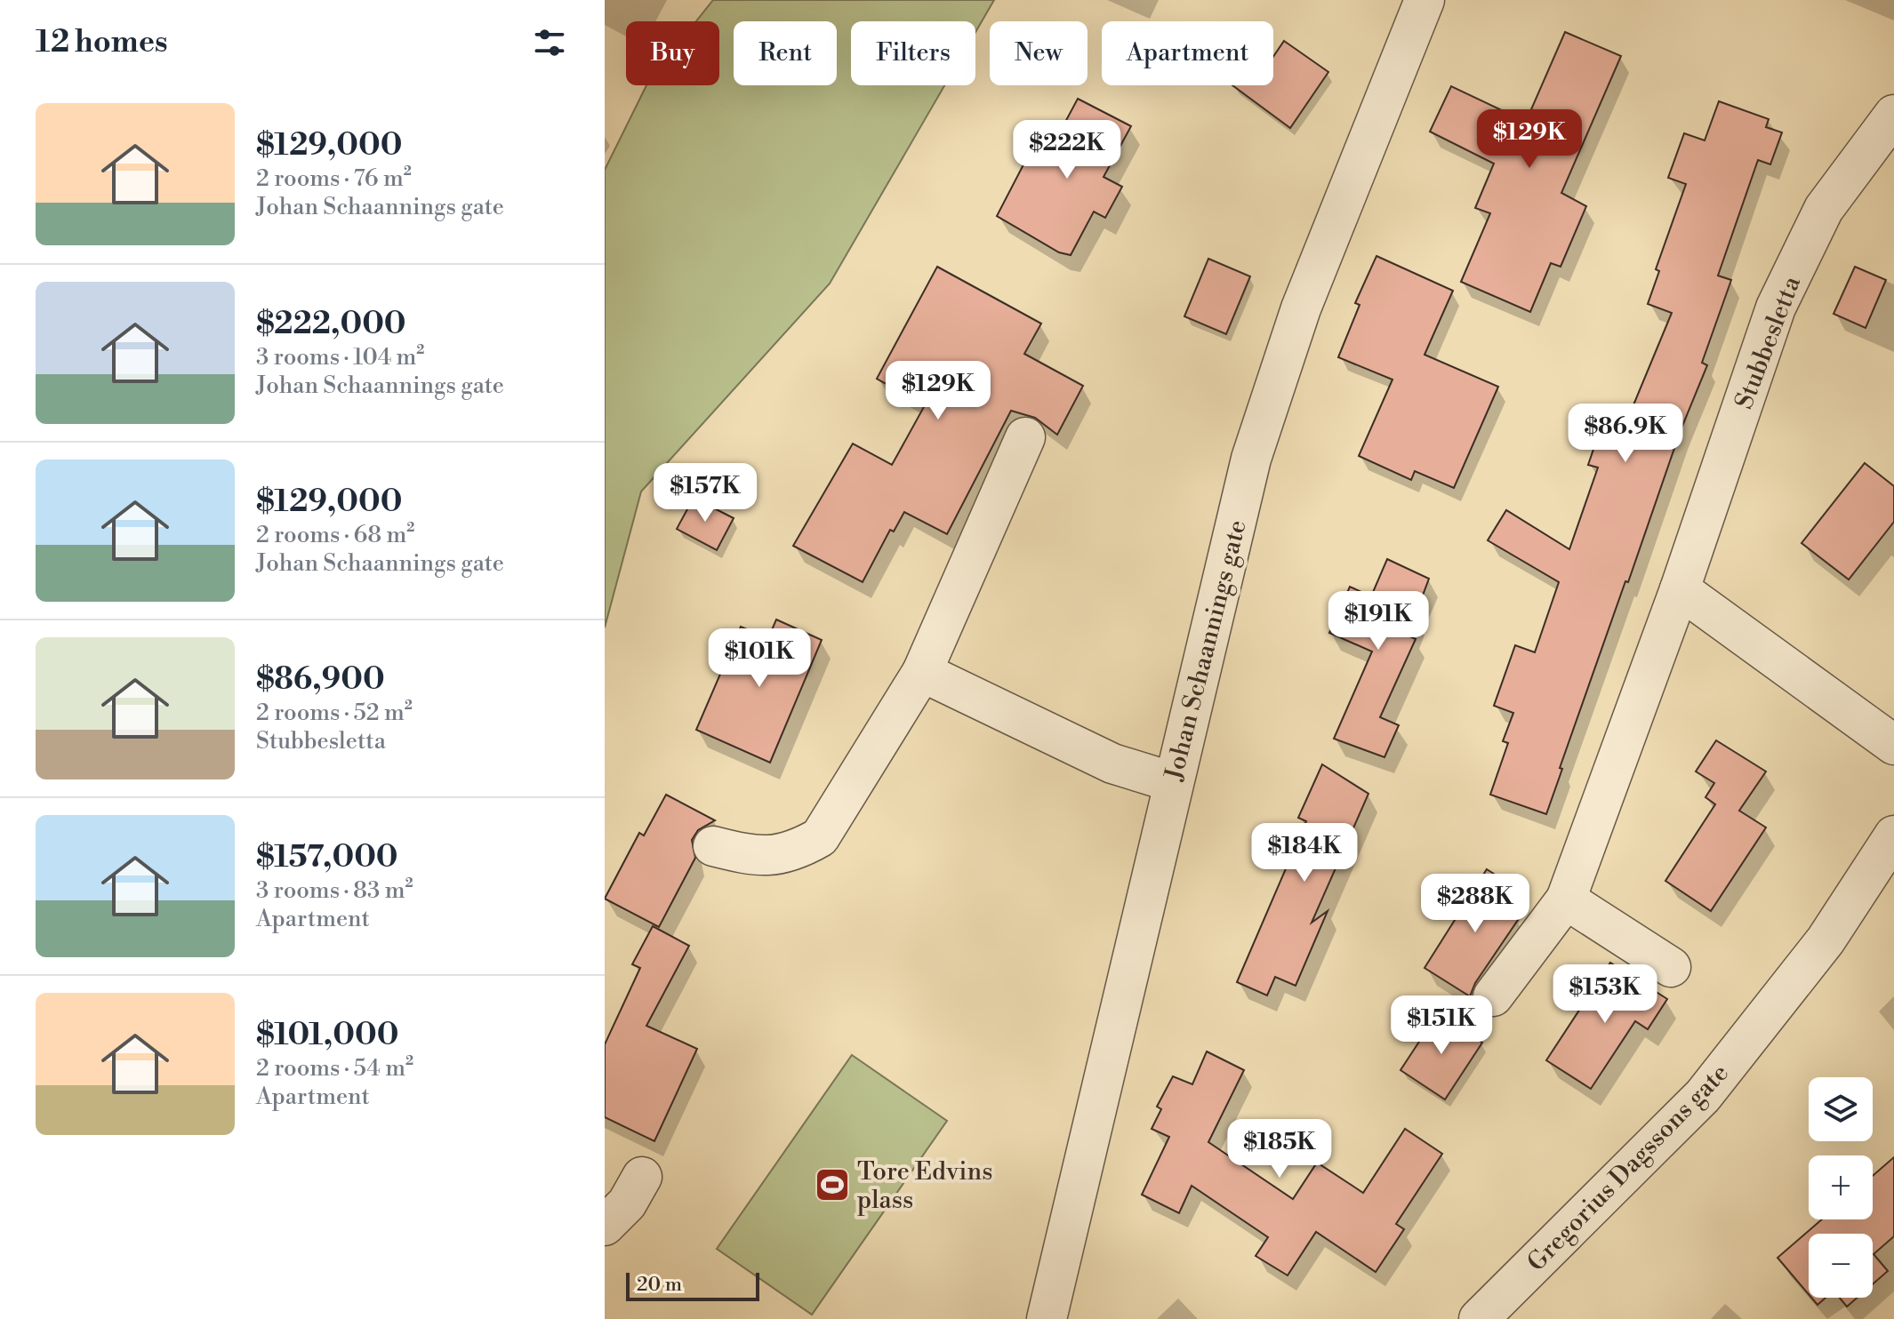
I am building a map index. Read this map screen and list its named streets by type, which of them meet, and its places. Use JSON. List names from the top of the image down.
{
  "streets": {
    "street": ["Stubbesletta", "Johan Schaannings gate", "Gregorius Dagssons gate"]
  },
  "places": {
    "sports": ["Tore Edvins plass"]
  },
  "scale_bar": "20 m",
  "page": {
    "heading": "12 homes",
    "chip": [
      "Buy",
      "Rent",
      "Filters",
      "New",
      "Apartment"
    ],
    "list": [
      {
        "name": "$129,000",
        "note": "2 rooms · 76 m² · Johan Schaannings gate"
      },
      {
        "name": "$222,000",
        "note": "3 rooms · 104 m² · Johan Schaannings gate"
      },
      {
        "name": "$129,000",
        "note": "2 rooms · 68 m² · Johan Schaannings gate"
      },
      {
        "name": "$86,900",
        "note": "2 rooms · 52 m² · Stubbesletta"
      },
      {
        "name": "$157,000",
        "note": "3 rooms · 83 m² · Apartment"
      },
      {
        "name": "$101,000",
        "note": "2 rooms · 54 m² · Apartment"
      }
    ],
    "price": [
      "$129K",
      "$222K",
      "$129K",
      "$86.9K",
      "$157K",
      "$191K",
      "$101K",
      "$184K",
      "$288K",
      "$153K",
      "$151K",
      "$185K"
    ],
    "map_buttons": ["+", "−"],
    "scale": "20 m"
  }
}
